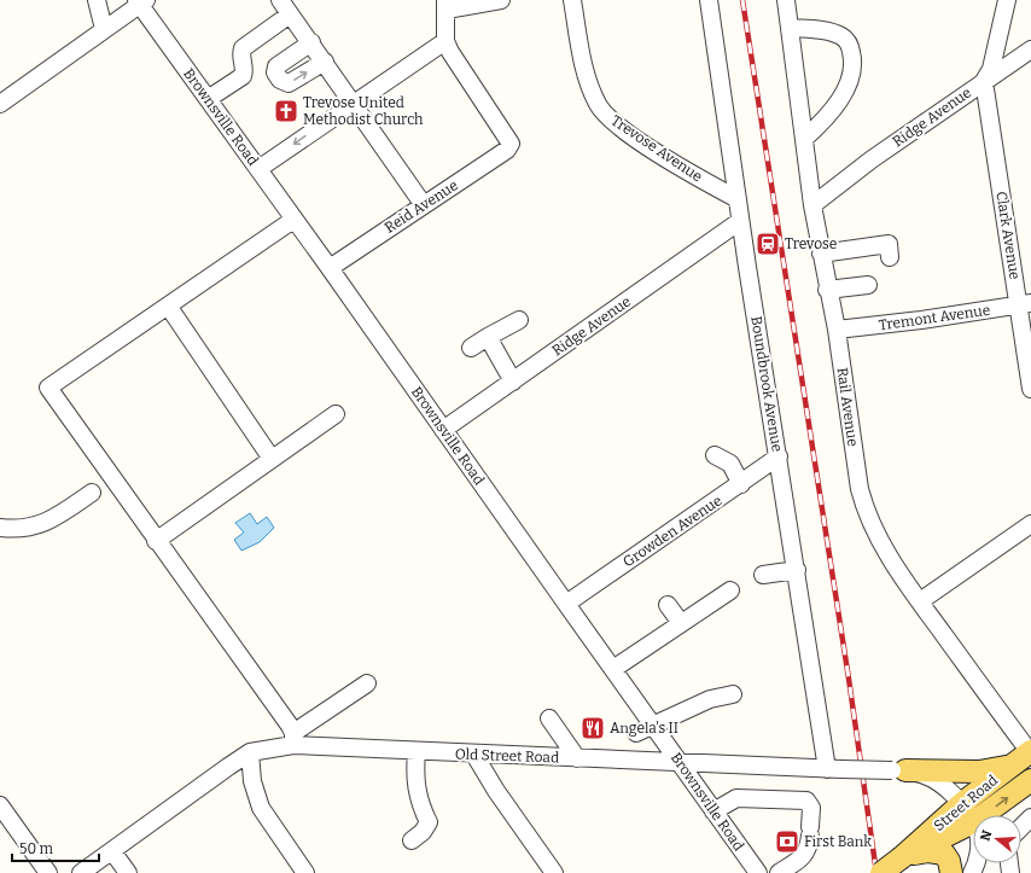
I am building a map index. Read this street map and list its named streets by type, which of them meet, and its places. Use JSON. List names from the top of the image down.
{
  "streets": {
    "main road": ["Street Road"],
    "street": [
      "Brownsville Road",
      "Ridge Avenue",
      "Trevose Avenue",
      "Reid Avenue",
      "Clark Avenue",
      "Tremont Avenue",
      "Boundbrook Avenue",
      "Rail Avenue",
      "Growden Avenue",
      "Old Street Road"
    ]
  },
  "crossings": [
    ["Brownsville Road", "Ridge Avenue"],
    ["Brownsville Road", "Reid Avenue"],
    ["Brownsville Road", "Growden Avenue"],
    ["Brownsville Road", "Old Street Road"],
    ["Ridge Avenue", "Clark Avenue"],
    ["Ridge Avenue", "Boundbrook Avenue"],
    ["Ridge Avenue", "Rail Avenue"],
    ["Trevose Avenue", "Boundbrook Avenue"],
    ["Clark Avenue", "Tremont Avenue"],
    ["Tremont Avenue", "Rail Avenue"],
    ["Boundbrook Avenue", "Growden Avenue"],
    ["Boundbrook Avenue", "Old Street Road"],
    ["Rail Avenue", "Street Road"],
    ["Old Street Road", "Street Road"]
  ],
  "places": {
    "church": ["Trevose United Methodist Church"],
    "station": ["Trevose"],
    "restaurant": ["Angela's II"],
    "bank": ["First Bank"]
  },
  "scale_bar": "50 m",
  "north": "left"
}
